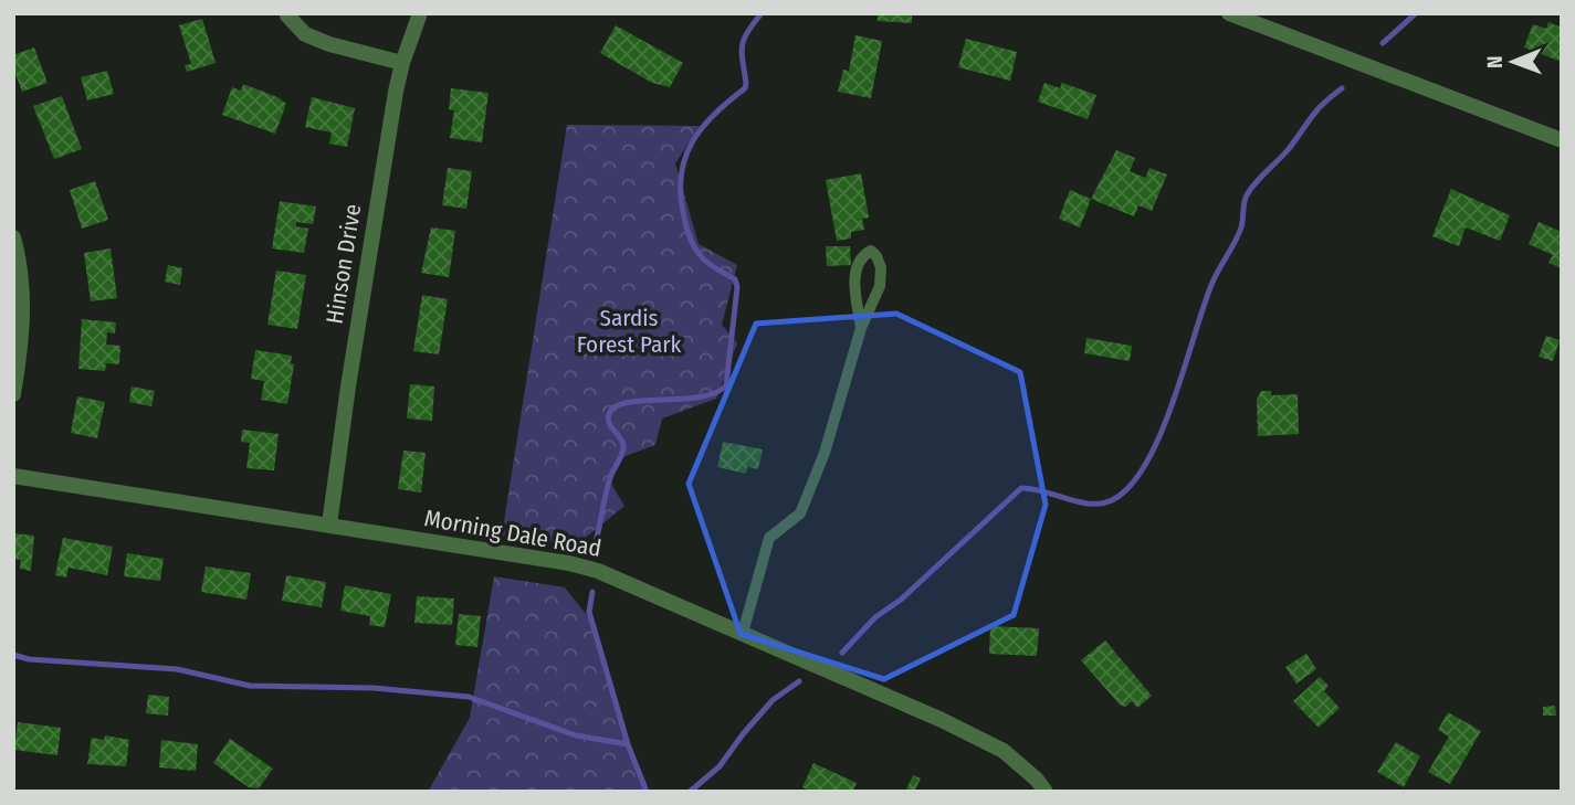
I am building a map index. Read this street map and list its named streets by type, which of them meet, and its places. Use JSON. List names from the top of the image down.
{
  "streets": {
    "street": ["Hinson Drive", "Morning Dale Road"]
  },
  "crossings": [
    ["Hinson Drive", "Morning Dale Road"]
  ],
  "parks": ["Sardis Forest Park"],
  "north": "left"
}
